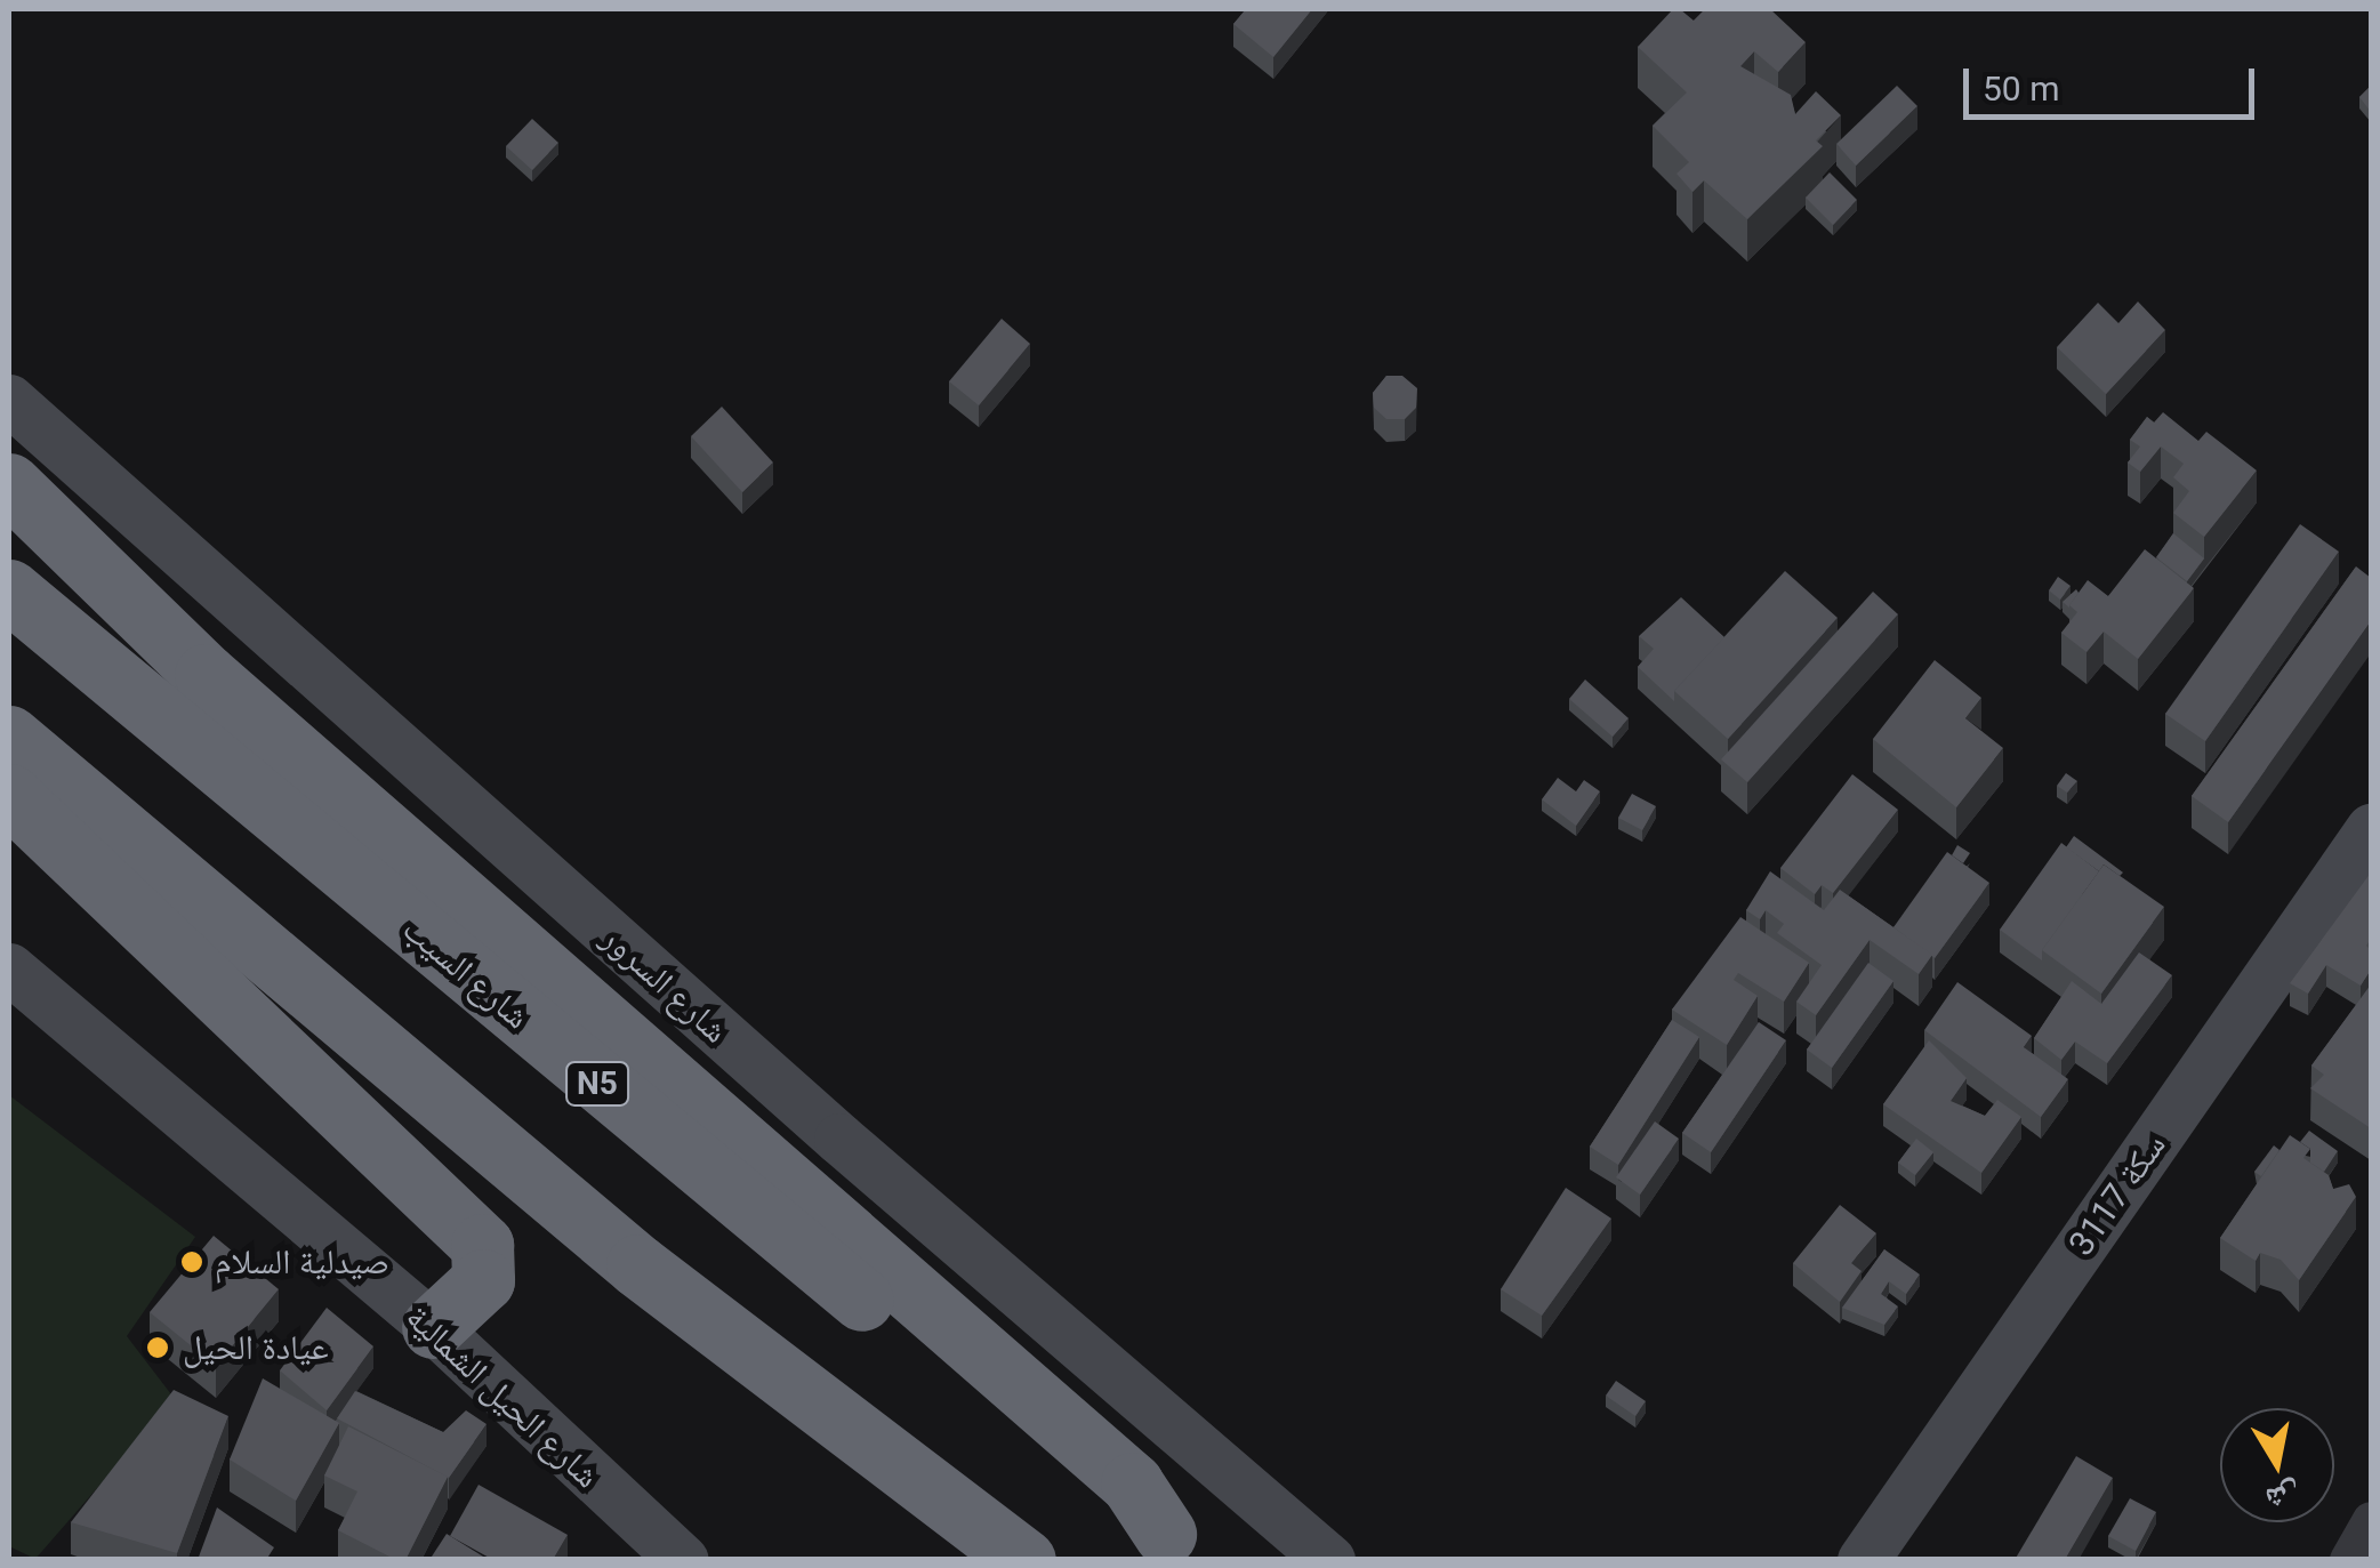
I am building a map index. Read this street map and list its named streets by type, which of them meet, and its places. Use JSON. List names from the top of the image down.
{
  "streets": {
    "highway": ["شارع السيب", "N5"],
    "street": ["شارع السرور", "سكة 3117", "شارع الحيل الشمالية"]
  },
  "places": ["صيدلية السلام", "عيادة الحيل"],
  "scale_bar": "50 m",
  "north": "bottom"
}
